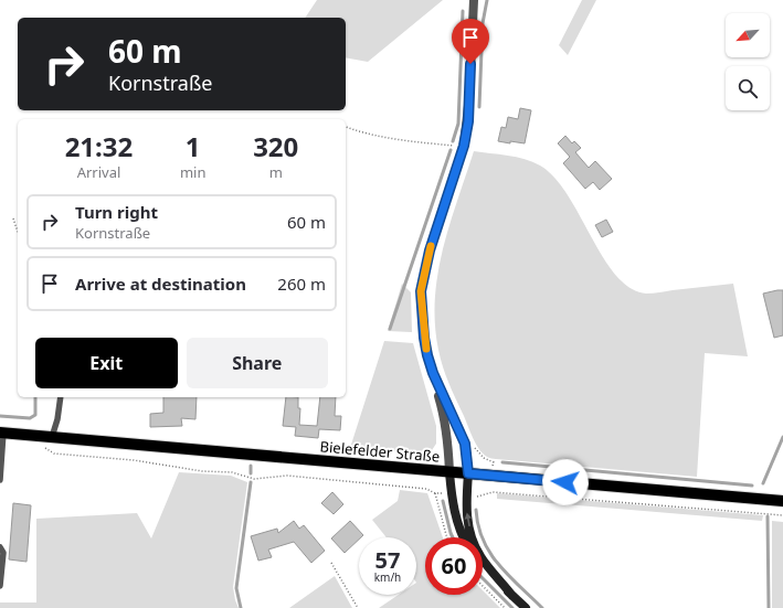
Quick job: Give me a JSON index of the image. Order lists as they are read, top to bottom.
{
  "streets": {
    "main road": ["Bielefelder Straße"]
  },
  "north": "bottom left",
  "page": {
    "turn": ["60 m", "Kornstraße"],
    "eta": [
      "21:32",
      "Arrival",
      "1",
      "min",
      "320",
      "m"
    ],
    "list": [
      {
        "name": "Turn right",
        "note": "Kornstraße",
        "value": "60 m"
      },
      {
        "name": "Arrive at destination",
        "value": "260 m"
      }
    ],
    "buttons": ["Exit", "Share"],
    "speed": "57 km/h",
    "limit": "60"
  }
}
